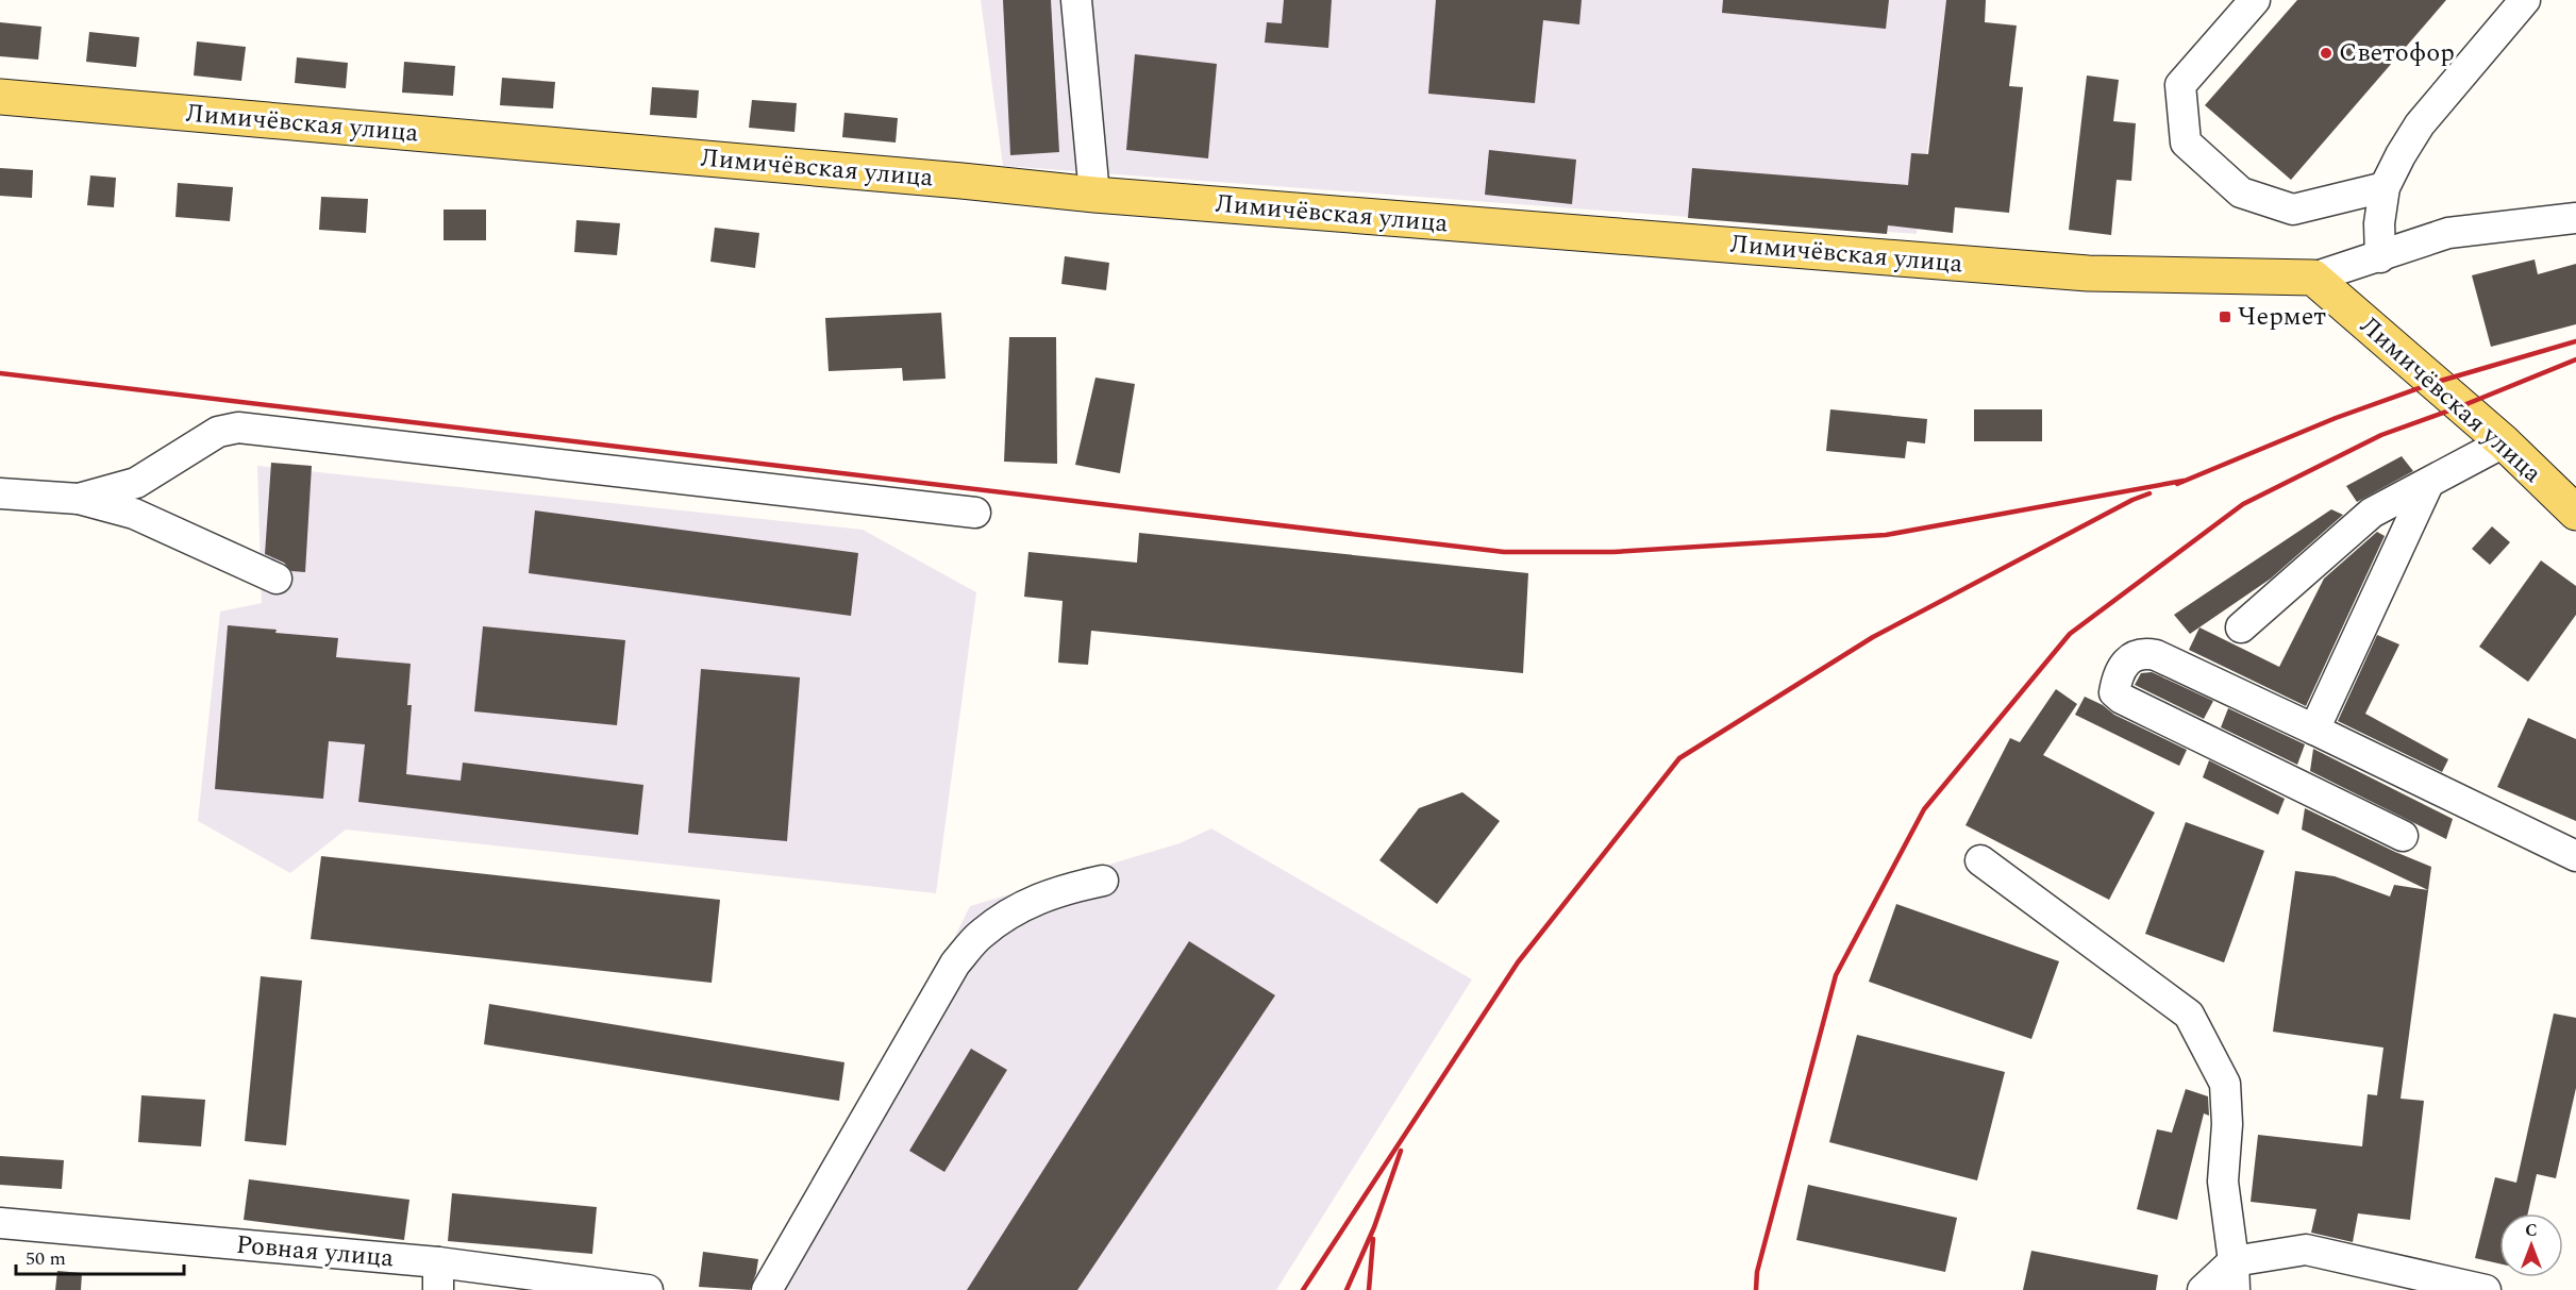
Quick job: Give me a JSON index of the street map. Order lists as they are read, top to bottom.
{
  "streets": {
    "main road": ["Лимичёвская улица"],
    "street": ["Ровная улица"]
  },
  "places": {
    "other": ["Светофор"],
    "transit": ["Чермет"]
  },
  "scale_bar": "50 m",
  "north": "top"
}
